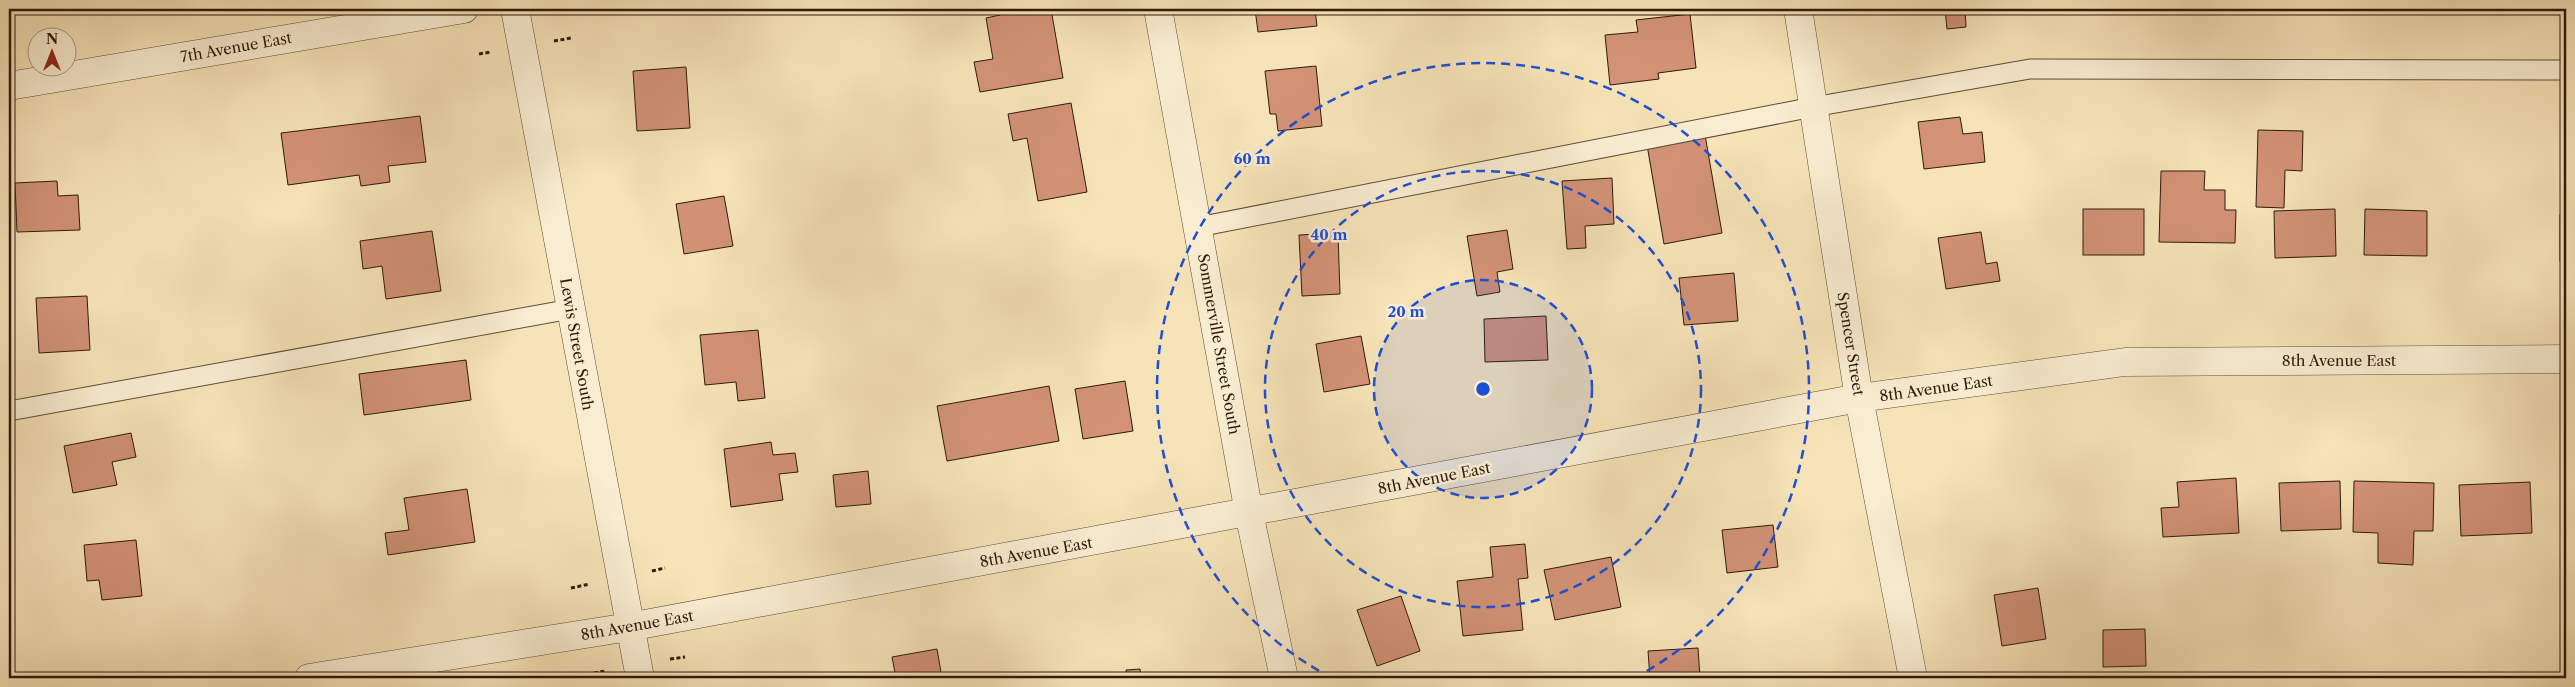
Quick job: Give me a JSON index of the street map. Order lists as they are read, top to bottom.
{
  "streets": {
    "street": [
      "7th Avenue East",
      "Lewis Street South",
      "Sommerville Street South",
      "Spencer Street",
      "8th Avenue East"
    ]
  },
  "crossings": [
    ["Lewis Street South", "8th Avenue East"],
    ["Sommerville Street South", "8th Avenue East"],
    ["Spencer Street", "8th Avenue East"]
  ],
  "north": "top",
  "rings": ["60 m", "40 m", "20 m"]
}
